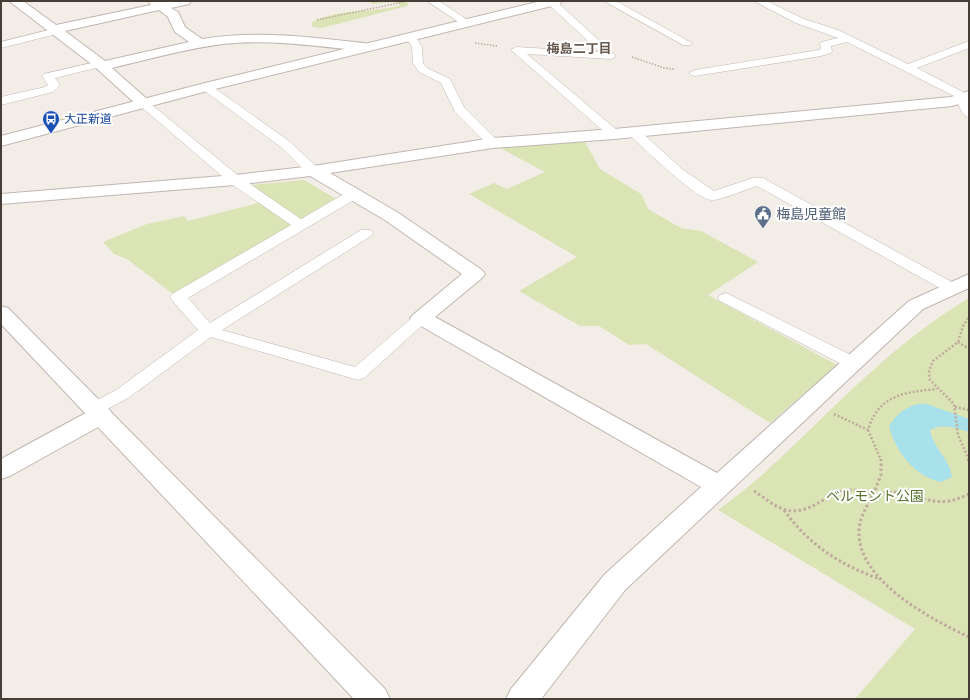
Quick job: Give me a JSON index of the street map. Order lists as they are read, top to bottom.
{
  "districts": ["梅島二丁目"],
  "parks": ["ベルモント公園"],
  "places": {
    "bus stop": ["大正新道"],
    "public building": ["梅島児童館"]
  }
}
